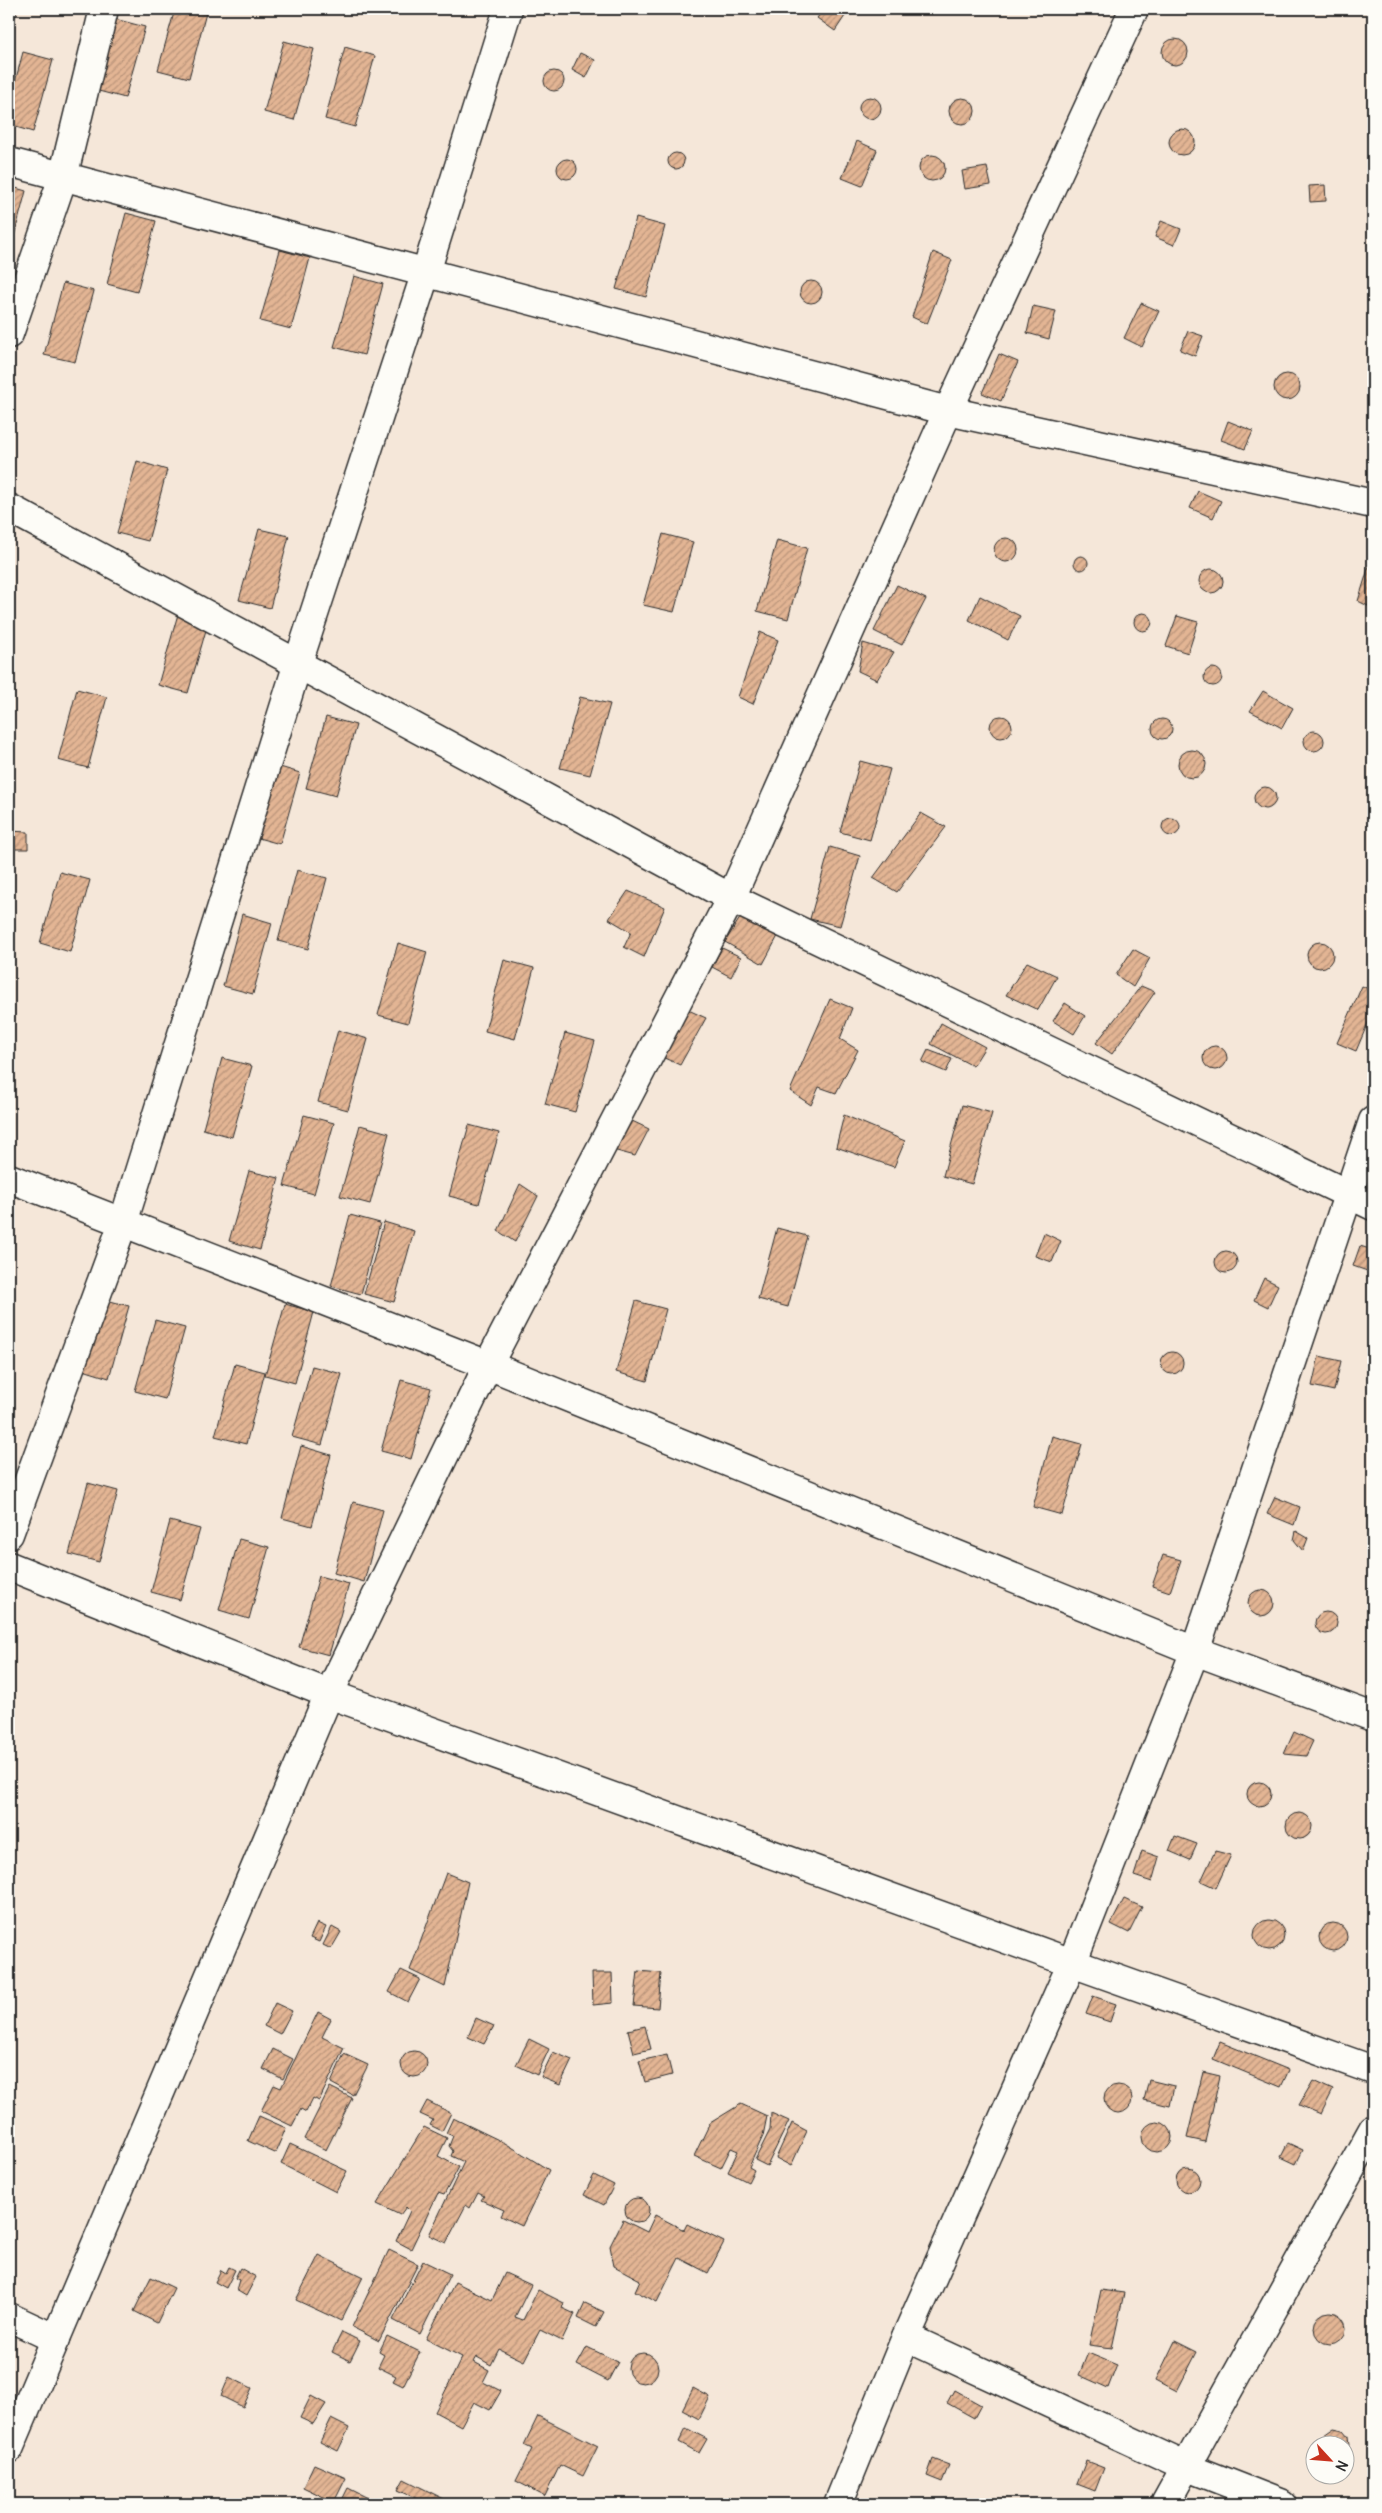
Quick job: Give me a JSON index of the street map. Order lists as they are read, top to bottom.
{
  "north": "bottom right"
}
